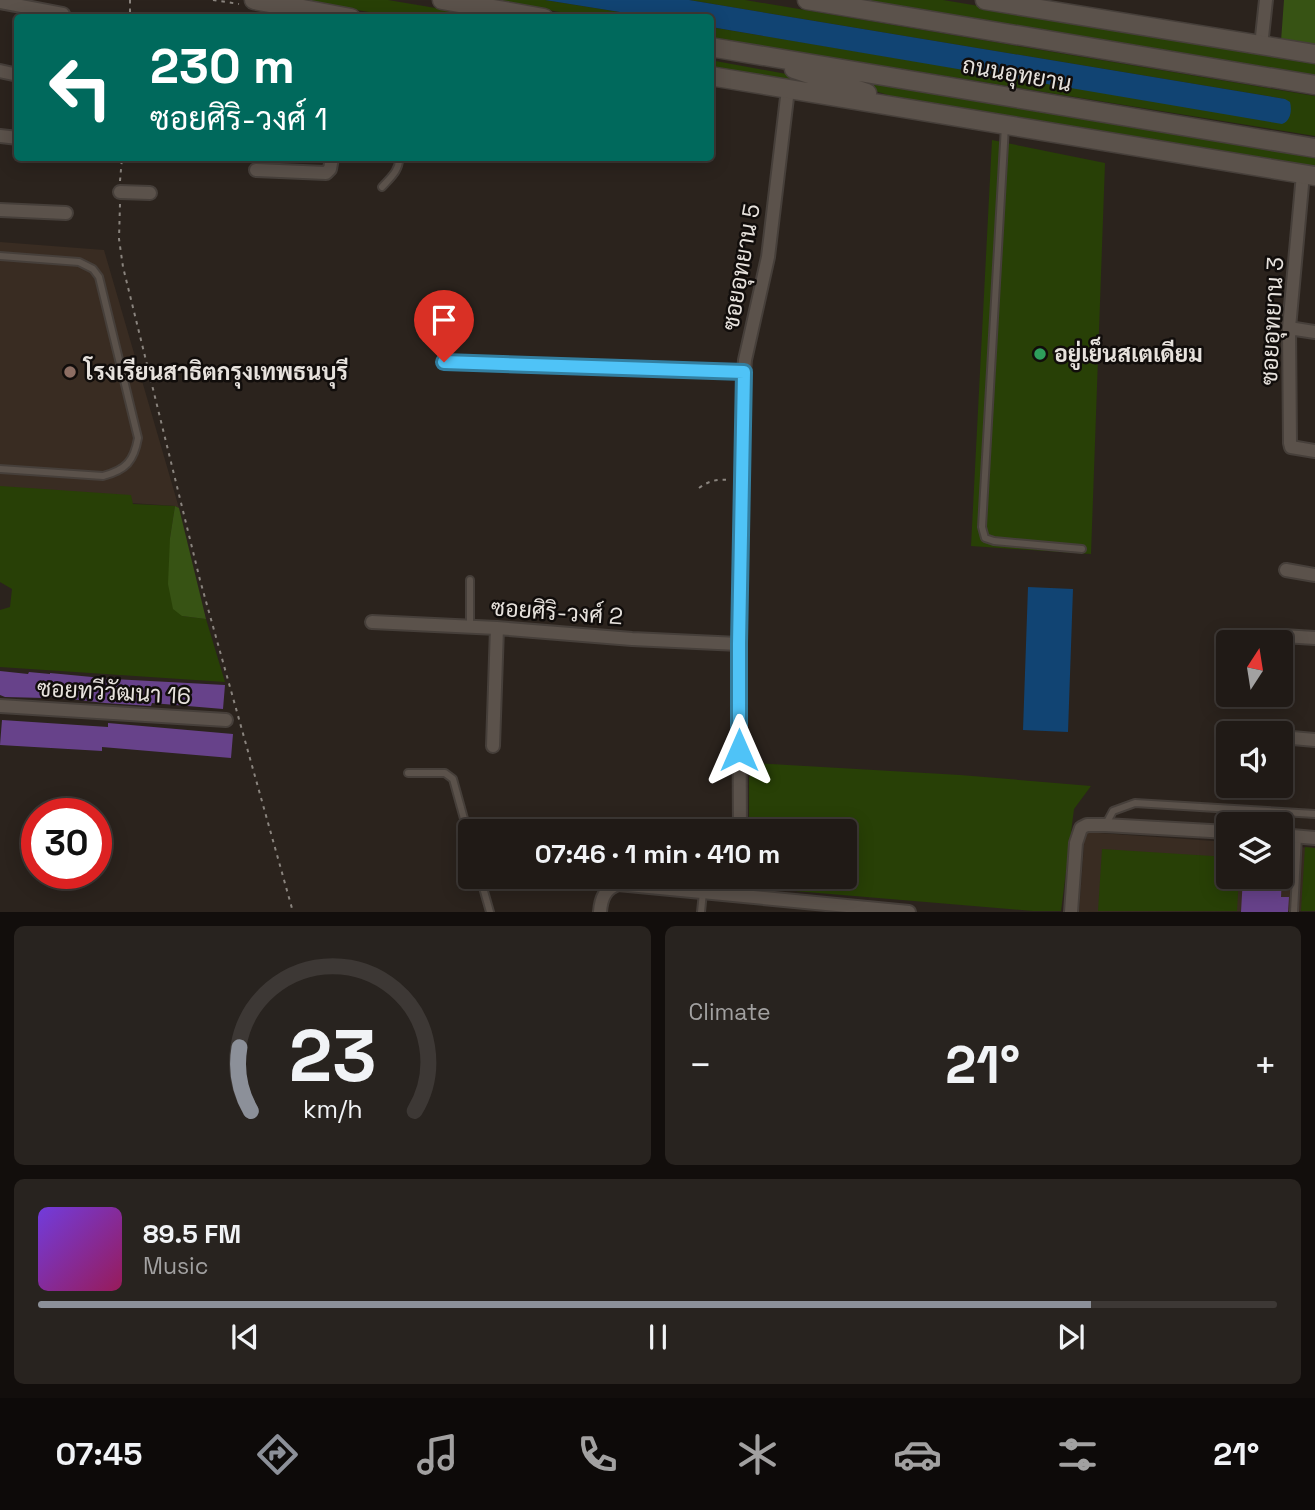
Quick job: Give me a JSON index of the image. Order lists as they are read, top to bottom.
{
  "streets": {
    "main road": ["ถนนอุทยาน"],
    "street": [
      "ซอยอุทยาน 5",
      "ซอยอุทยาน 3",
      "ซอยศิริ-วงศ์ 2",
      "ซอยทวีวัฒนา 16"
    ]
  },
  "crossings": [
    ["ซอยอุทยาน 5", "ซอยศิริ-วงศ์ 2"]
  ],
  "places": ["อยู่เย็นสเตเดียม", "โรงเรียนสาธิตกรุงเทพธนบุรี"],
  "north": "top",
  "page": {
    "turn": ["230 m", "ซอยศิริ-วงศ์ 1"],
    "limit": "30",
    "trip": "07:46 · 1 min · 410 m",
    "tile": "Climate",
    "heat": ["−", "21°", "+"],
    "song": ["89.5 FM", "Music"],
    "tabs": ["07:45", "21°"],
    "gauge": ["23", "km/h"]
  }
}
